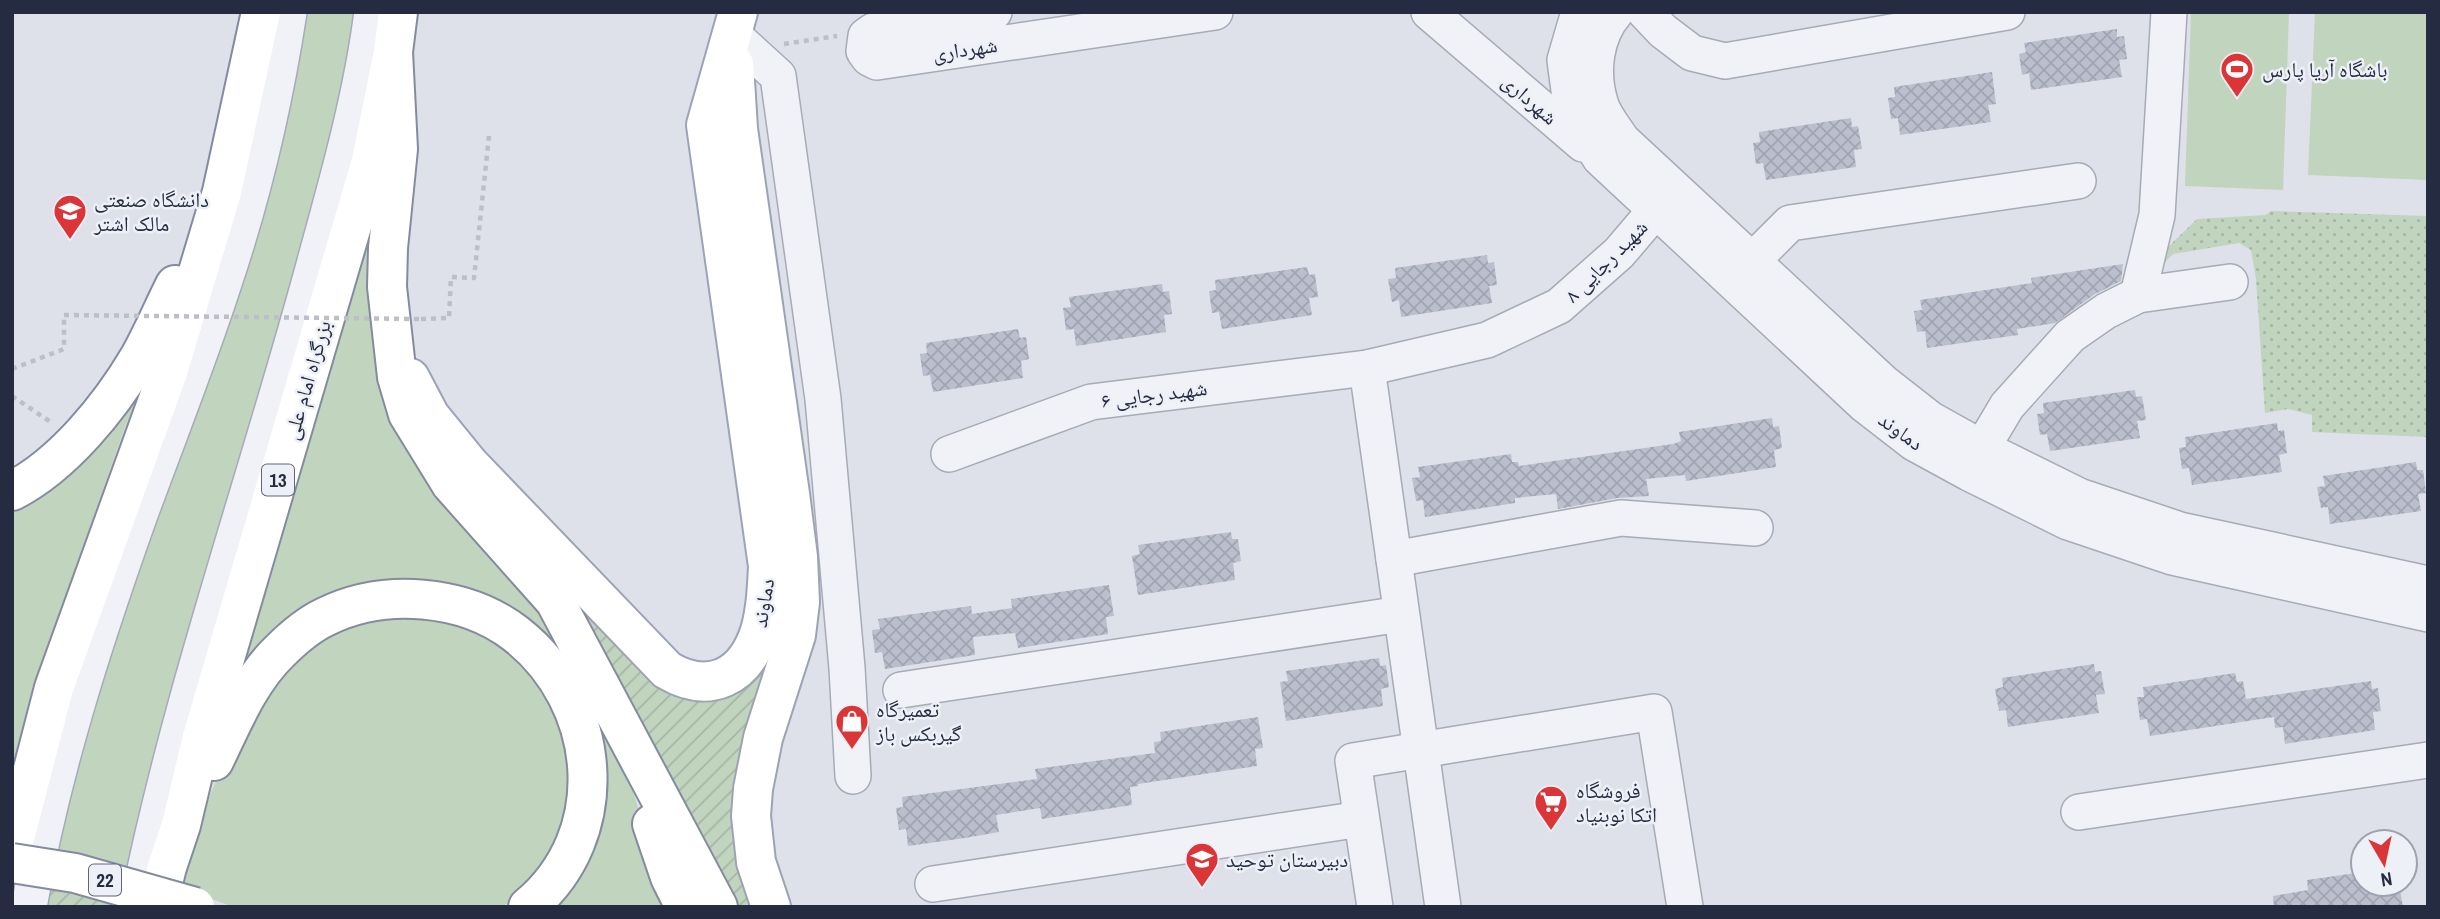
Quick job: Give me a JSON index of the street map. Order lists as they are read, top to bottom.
{
  "streets": {
    "main road": [
      "بزرگراه امام علی",
      "دماوند",
      "13",
      "22"
    ],
    "street": ["شهرداری", "شهید رجایی ۸", "شهید رجایی ۶"]
  },
  "crossings": [
    ["شهرداری", "دماوند"],
    ["شهید رجایی ۸", "شهید رجایی ۶"],
    ["شهید رجایی ۸", "دماوند"]
  ],
  "places": {
    "sports": ["باشگاه آریا پارس"],
    "school or university": ["دانشگاه صنعتی مالک اشتر", "دبیرستان توحید"],
    "shop": ["تعمیرگاه گیربکس باز"],
    "supermarket": ["فروشگاه اتکا نوبنیاد"]
  },
  "north": "bottom"
}
